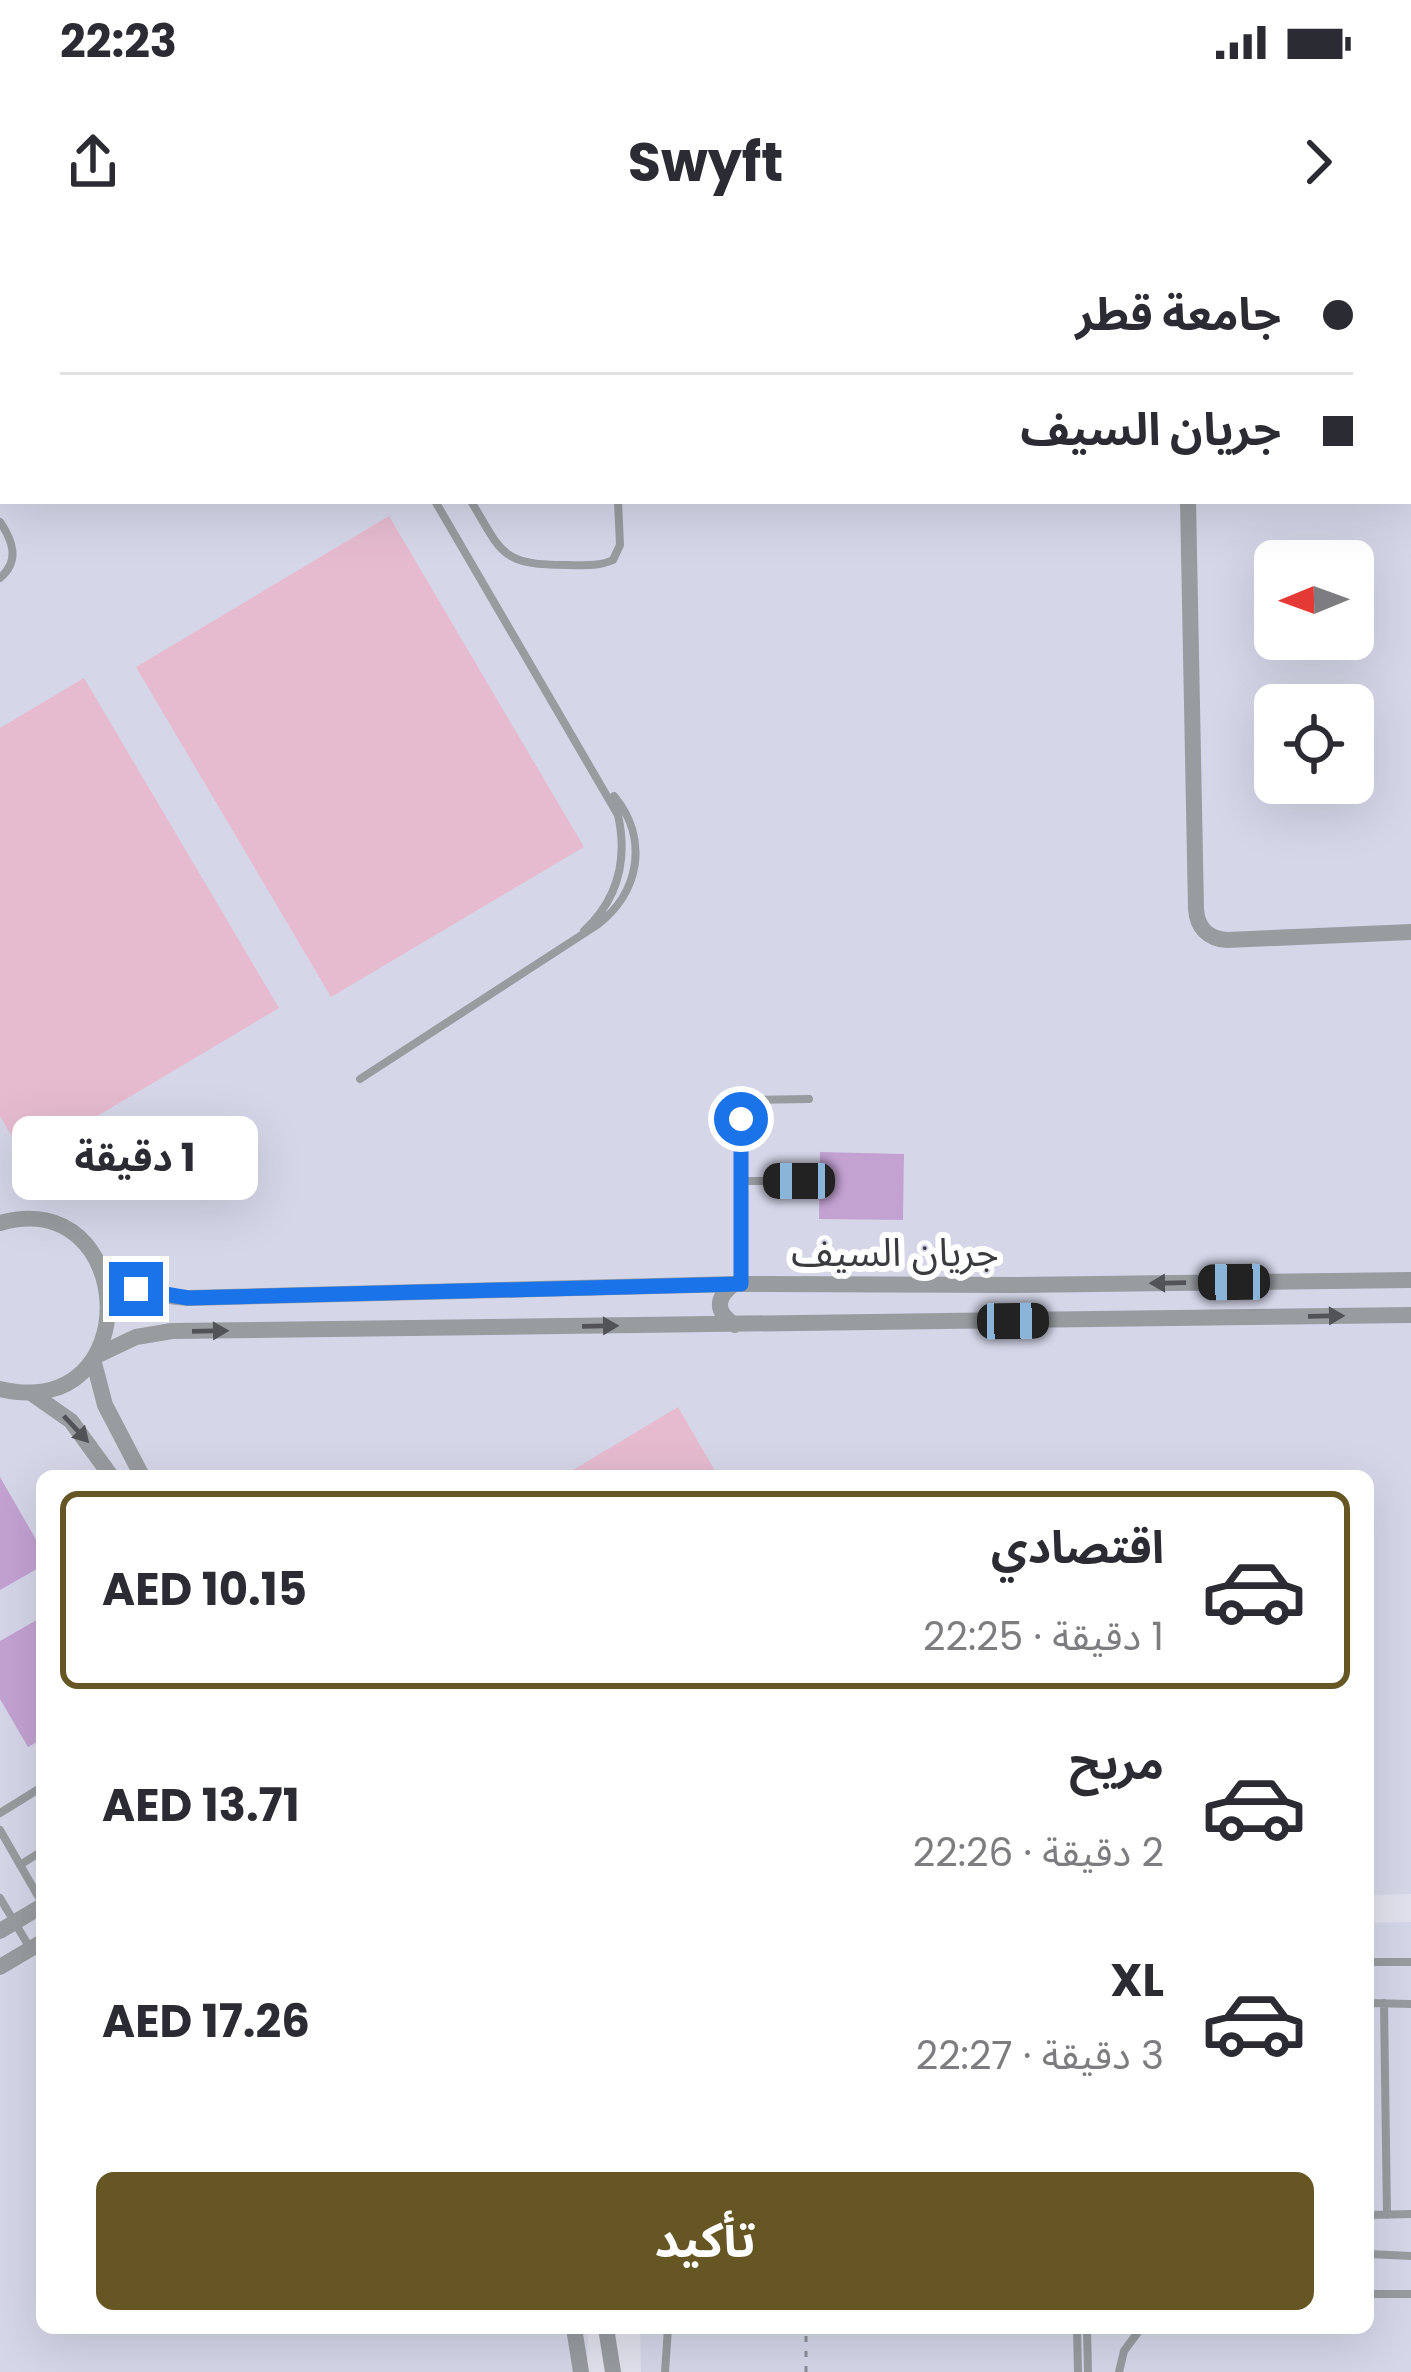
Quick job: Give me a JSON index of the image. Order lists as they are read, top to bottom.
{
  "streets": {
    "street": ["جريان السيف"]
  },
  "north": "left",
  "page": {
    "status": "22:23",
    "header": "Swyft",
    "banner": ["جامعة قطر", "جريان السيف"],
    "bubble": "1 دقيقة",
    "list": [
      {
        "name": "اقتصادي",
        "note": "1 دقيقة · 22:25",
        "value": "AED 10.15"
      },
      {
        "name": "مريح",
        "note": "2 دقيقة · 22:26",
        "value": "AED 13.71"
      },
      {
        "name": "XL",
        "note": "3 دقيقة · 22:27",
        "value": "AED 17.26"
      }
    ],
    "buttons": "تأكيد"
  }
}
